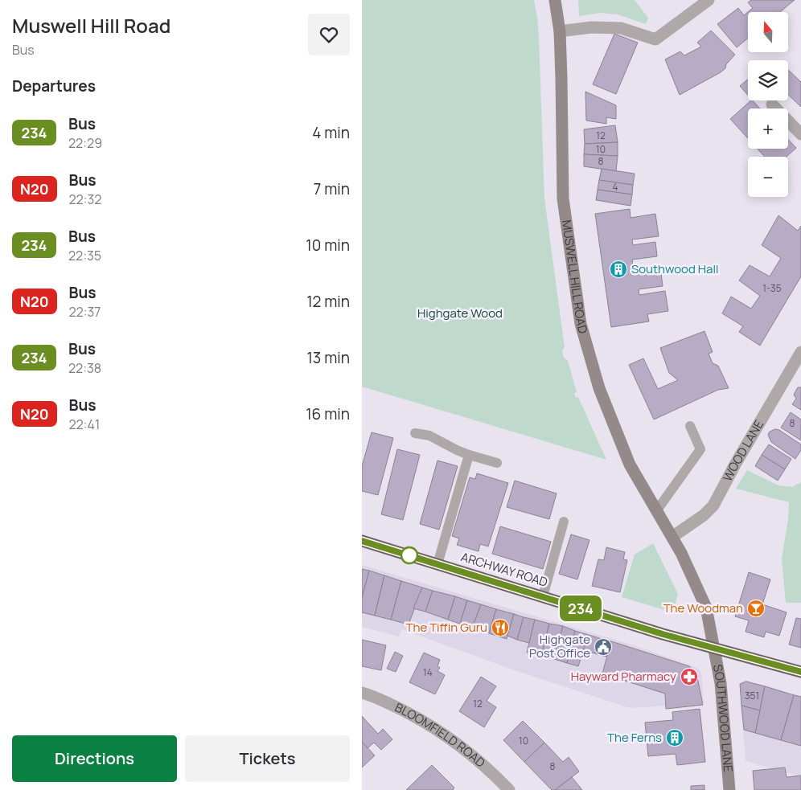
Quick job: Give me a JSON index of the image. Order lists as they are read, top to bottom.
{
  "streets": {
    "highway": ["ARCHWAY ROAD"],
    "main road": ["MUSWELL HILL ROAD", "SOUTHWOOD LANE"],
    "street": ["WOOD LANE", "BLOOMFIELD ROAD"]
  },
  "crossings": [
    ["MUSWELL HILL ROAD", "WOOD LANE"],
    ["MUSWELL HILL ROAD", "ARCHWAY ROAD"],
    ["MUSWELL HILL ROAD", "SOUTHWOOD LANE"],
    ["ARCHWAY ROAD", "SOUTHWOOD LANE"]
  ],
  "parks": ["Highgate Wood"],
  "places": {
    "building": ["Southwood Hall", "The Ferns"],
    "bar": ["The Woodman"],
    "restaurant": ["The Tiffin Guru"],
    "public building": ["Highgate Post Office"],
    "pharmacy": ["Hayward Pharmacy"]
  },
  "lines": ["bus line 234"],
  "house_numbers": [
    "12",
    "10",
    "8",
    "4",
    "1-35",
    "8",
    "14",
    "351",
    "12",
    "10",
    "8"
  ],
  "north": "top",
  "page": {
    "heading": [
      ["Muswell Hill Road", "Bus"],
      "Departures"
    ],
    "on_map": "234",
    "map_buttons": ["+", "−"],
    "list": [
      {
        "mark": "234",
        "name": "Bus",
        "note": "22:29",
        "value": "4 min"
      },
      {
        "mark": "N20",
        "name": "Bus",
        "note": "22:32",
        "value": "7 min"
      },
      {
        "mark": "234",
        "name": "Bus",
        "note": "22:35",
        "value": "10 min"
      },
      {
        "mark": "N20",
        "name": "Bus",
        "note": "22:37",
        "value": "12 min"
      },
      {
        "mark": "234",
        "name": "Bus",
        "note": "22:38",
        "value": "13 min"
      },
      {
        "mark": "N20",
        "name": "Bus",
        "note": "22:41",
        "value": "16 min"
      }
    ],
    "buttons": ["Directions", "Tickets"]
  }
}
